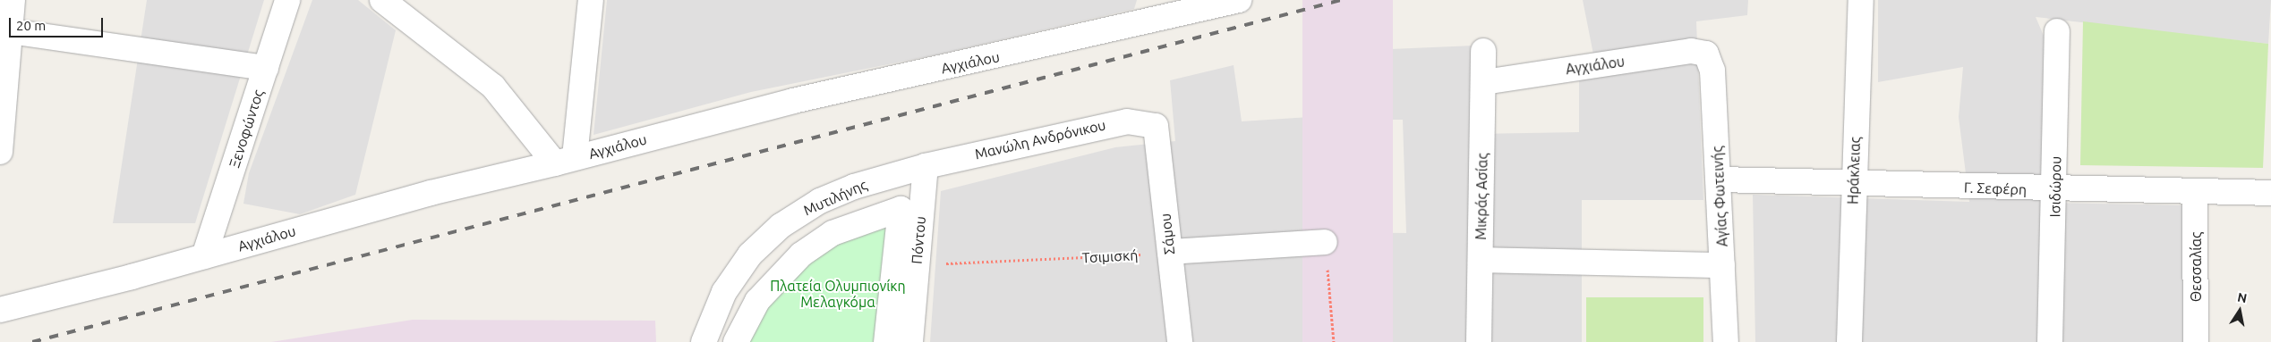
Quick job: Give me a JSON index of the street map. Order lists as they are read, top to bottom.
{
  "streets": {
    "street": [
      "Αγχιάλου",
      "Ξενοφώντος",
      "Μανώλη Ανδρόνικου",
      "Ηράκλειας",
      "Ισιδώρου",
      "Γ. Σεφέρη",
      "Μικράς Ασίας",
      "Αγίας Φωτεινής",
      "Μυτιλήνης",
      "Σάμου",
      "Πόντου",
      "Θεσσαλίας"
    ],
    "path": ["Τσιμισκή"]
  },
  "crossings": [
    ["Αγχιάλου", "Ξενοφώντος"],
    ["Αγχιάλου", "Μικράς Ασίας"],
    ["Αγχιάλου", "Αγίας Φωτεινής"],
    ["Μανώλη Ανδρόνικου", "Μυτιλήνης"],
    ["Μανώλη Ανδρόνικου", "Σάμου"],
    ["Μανώλη Ανδρόνικου", "Πόντου"],
    ["Ηράκλειας", "Γ. Σεφέρη"],
    ["Ισιδώρου", "Γ. Σεφέρη"],
    ["Γ. Σεφέρη", "Αγίας Φωτεινής"],
    ["Γ. Σεφέρη", "Θεσσαλίας"],
    ["Μυτιλήνης", "Πόντου"],
    ["Σάμου", "Τσιμισκή"],
    ["Πόντου", "Τσιμισκή"]
  ],
  "parks": ["Πλατεία Ολυμπιονίκη Μελαγκόμα"],
  "scale_bar": "20 m",
  "north": "top"
}
